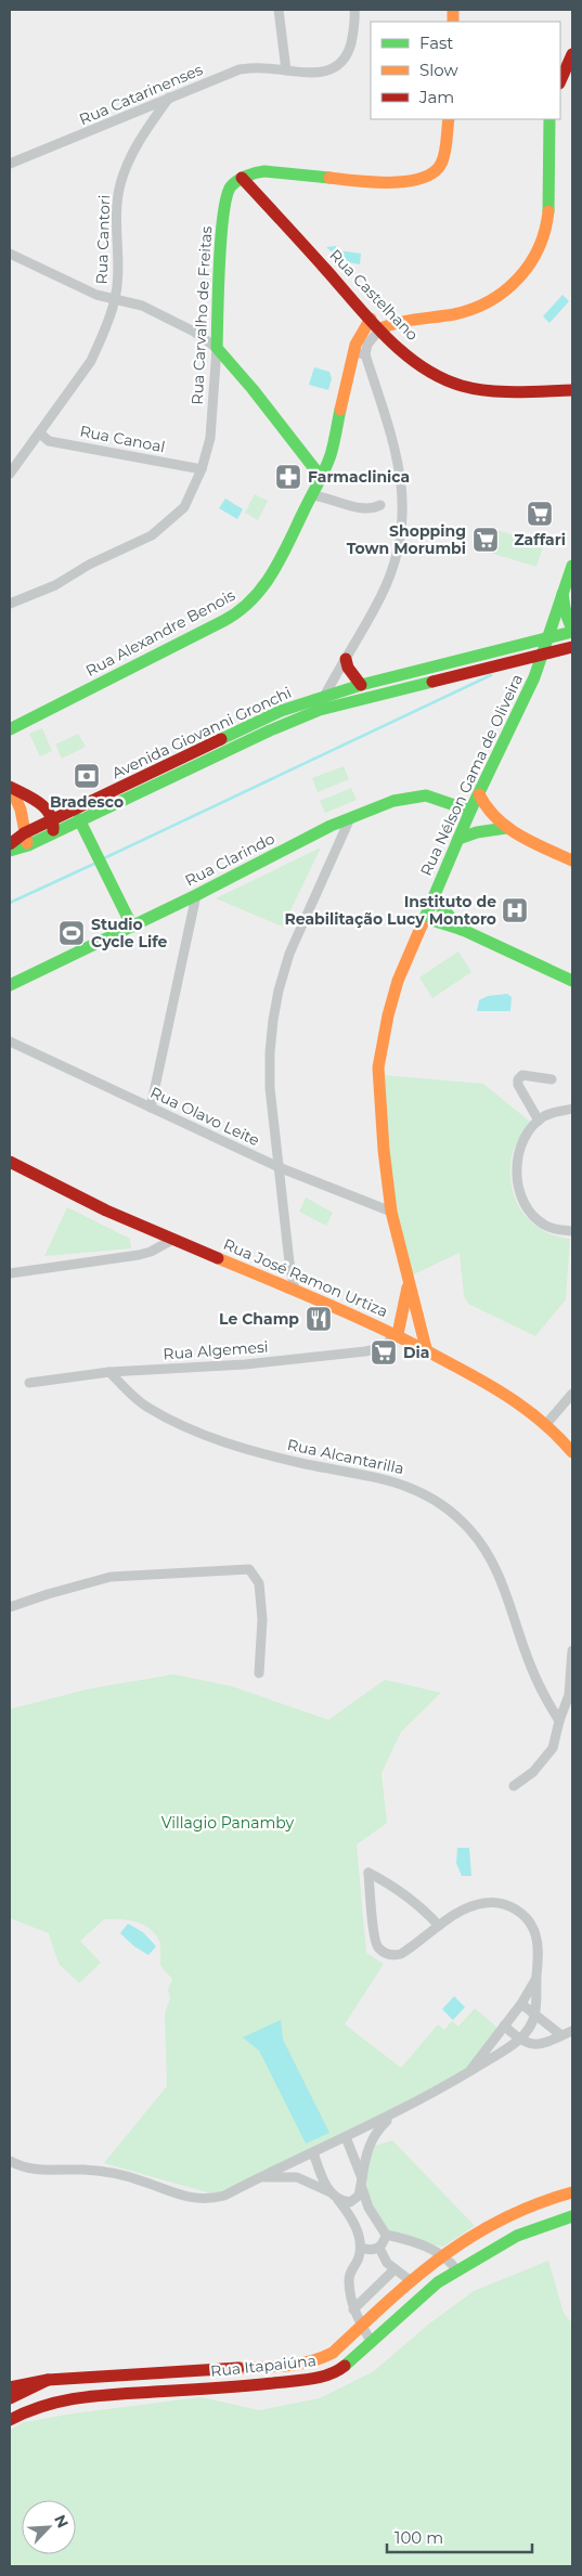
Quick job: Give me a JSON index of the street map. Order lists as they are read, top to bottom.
{
  "streets": {
    "main road": [
      "Rua Castelhano",
      "Rua Carvalho de Freitas",
      "Rua Alexandre Benois",
      "Avenida Giovanni Gronchi",
      "Rua Nélson Gama de Oliveira",
      "Rua Clarindo",
      "Rua José Ramon Urtiza",
      "Rua Itapaiúna"
    ],
    "street": [
      "Rua Catarinenses",
      "Rua Cantori",
      "Rua Canoal",
      "Rua Olavo Leite",
      "Rua Algemesi",
      "Rua Alcantarilla"
    ]
  },
  "crossings": [
    ["Rua Catarinenses", "Rua Cantori"],
    ["Rua Castelhano", "Rua Carvalho de Freitas"],
    ["Rua Castelhano", "Rua Alexandre Benois"],
    ["Rua Carvalho de Freitas", "Rua Canoal"],
    ["Avenida Giovanni Gronchi", "Rua Nélson Gama de Oliveira"],
    ["Rua Nélson Gama de Oliveira", "Rua Clarindo"],
    ["Rua Nélson Gama de Oliveira", "Rua Olavo Leite"],
    ["Rua Nélson Gama de Oliveira", "Rua José Ramon Urtiza"],
    ["Rua Nélson Gama de Oliveira", "Rua Algemesi"],
    ["Rua José Ramon Urtiza", "Rua Algemesi"],
    ["Rua Algemesi", "Rua Alcantarilla"]
  ],
  "parks": ["Villagio Panamby"],
  "places": {
    "pharmacy": ["Farmaclinica"],
    "supermarket": ["Zaffari", "Shopping Town Morumbi", "Dia"],
    "bank": ["Bradesco"],
    "hospital": ["Instituto de Reabilitação Lucy Montoro"],
    "sports": ["Studio Cycle Life"],
    "restaurant": ["Le Champ"]
  },
  "legend": ["Fast", "Slow", "Jam"],
  "scale_bar": "100 m",
  "north": "top right"
}
